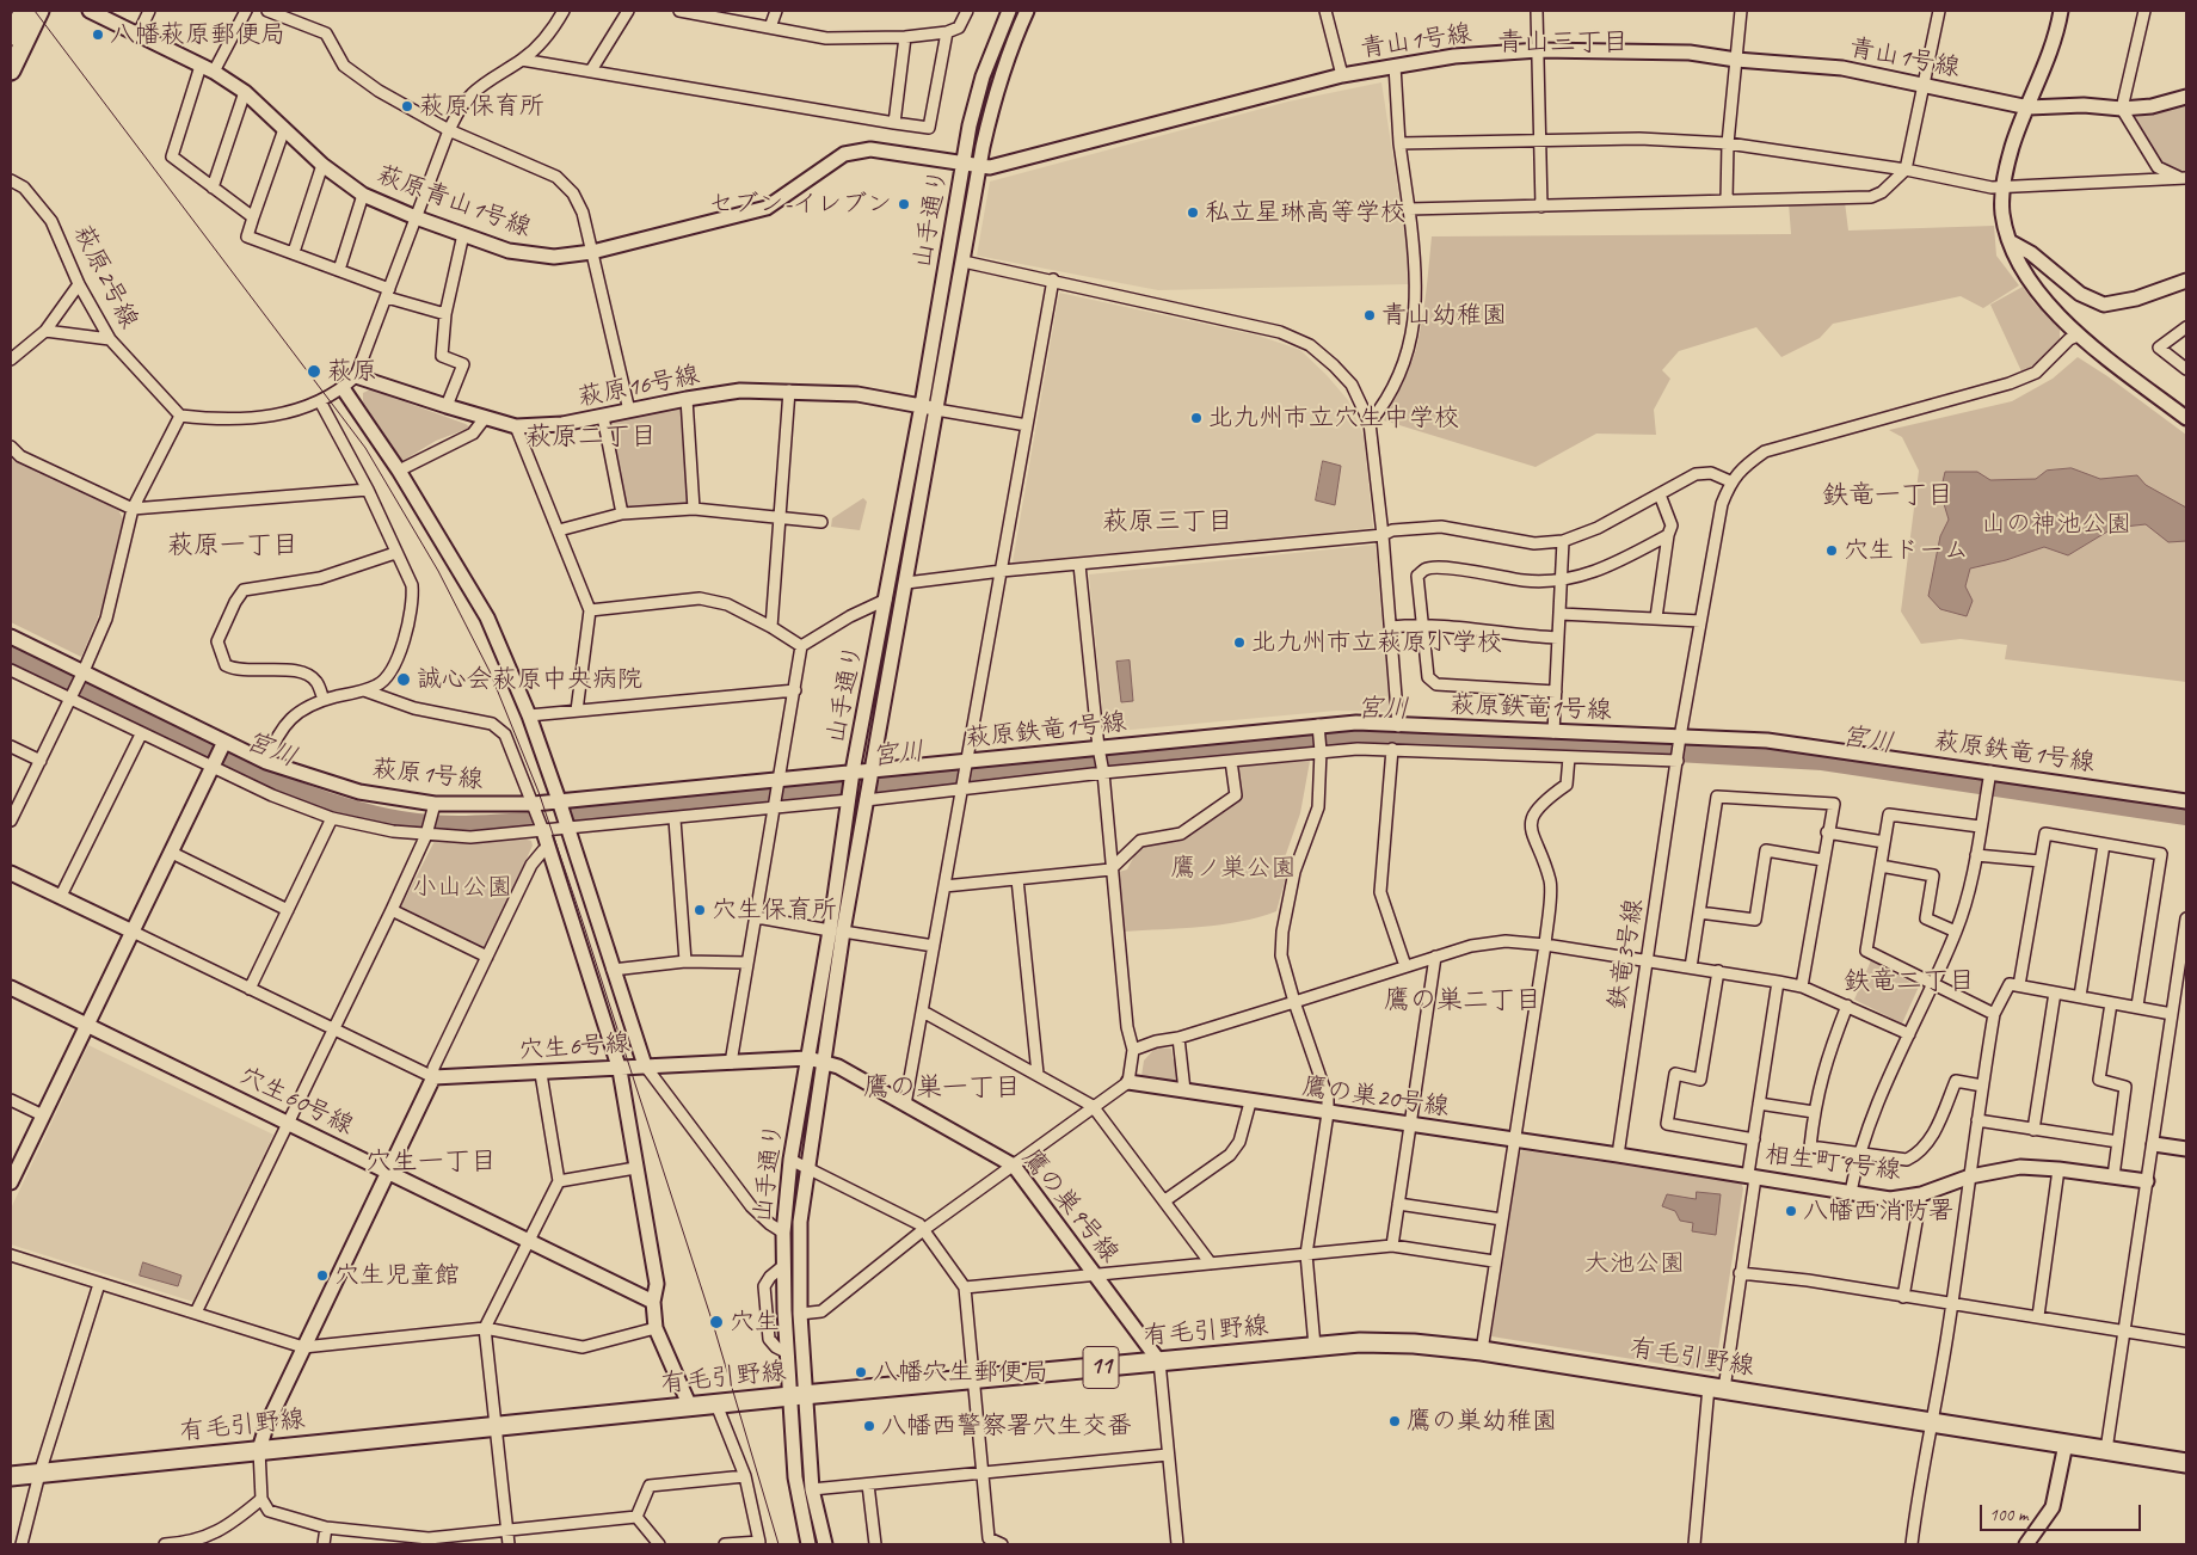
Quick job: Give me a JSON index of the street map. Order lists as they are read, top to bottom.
{
  "streets": {
    "main road": ["有毛引野線", "11"],
    "street": [
      "青山1号線",
      "萩原青山1号線",
      "山手通り",
      "萩原2号線",
      "萩原16号線",
      "萩原鉄竜1号線",
      "萩原1号線",
      "鉄竜3号線",
      "穴生6号線",
      "鷹の巣20号線",
      "穴生60号線",
      "相生町9号線",
      "鷹の巣9号線"
    ]
  },
  "crossings": [
    ["青山1号線", "萩原青山1号線"],
    ["青山1号線", "山手通り"],
    ["萩原青山1号線", "山手通り"],
    ["山手通り", "萩原16号線"],
    ["山手通り", "萩原鉄竜1号線"],
    ["山手通り", "萩原1号線"],
    ["山手通り", "穴生6号線"],
    ["山手通り", "鷹の巣9号線"],
    ["山手通り", "有毛引野線"],
    ["萩原鉄竜1号線", "萩原1号線"],
    ["萩原鉄竜1号線", "鉄竜3号線"],
    ["鉄竜3号線", "鷹の巣20号線"],
    ["鉄竜3号線", "相生町9号線"],
    ["穴生6号線", "鷹の巣9号線"],
    ["鷹の巣20号線", "相生町9号線"],
    ["鷹の巣9号線", "有毛引野線"]
  ],
  "districts": [
    "青山三丁目",
    "萩原二丁目",
    "鉄竜一丁目",
    "萩原三丁目",
    "萩原一丁目",
    "鉄竜二丁目",
    "鷹の巣二丁目",
    "鷹の巣一丁目",
    "穴生一丁目"
  ],
  "water": ["宮川"],
  "parks": [
    "山の神池公園",
    "鷹ノ巣公園",
    "小山公園",
    "大池公園"
  ],
  "places": [
    "八幡萩原郵便局",
    "萩原保育所",
    "セブン-イレブン",
    "私立星琳高等学校",
    "青山幼稚園",
    "萩原",
    "北九州市立穴生中学校",
    "穴生ドーム",
    "北九州市立萩原小学校",
    "誠心会萩原中央病院",
    "穴生保育所",
    "八幡西消防署",
    "穴生児童館",
    "穴生",
    "八幡穴生郵便局",
    "鷹の巣幼稚園",
    "八幡西警察署穴生交番"
  ],
  "scale_bar": "100 m"
}
